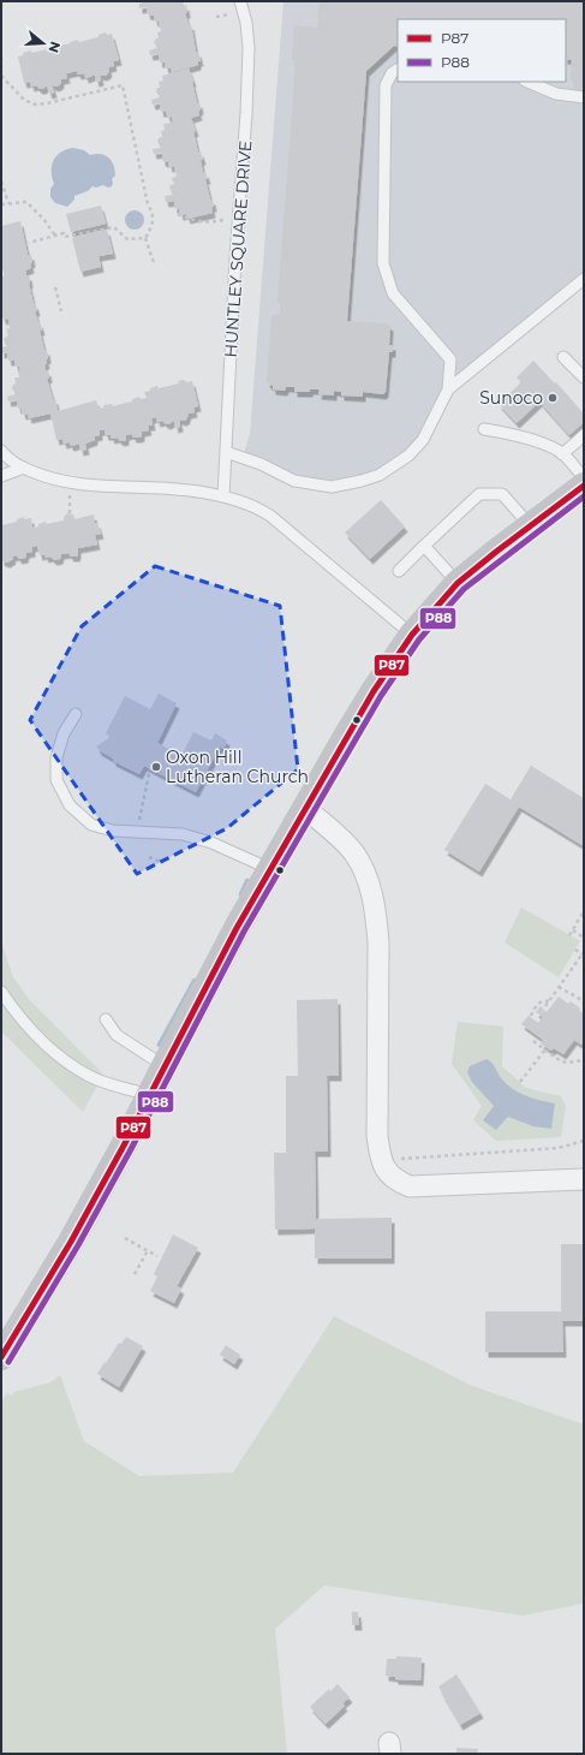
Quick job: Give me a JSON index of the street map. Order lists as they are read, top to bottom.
{
  "streets": {
    "lane": ["HUNTLEY SQUARE DRIVE"]
  },
  "places": ["Sunoco", "Oxon Hill Lutheran Church"],
  "lines": ["transit line P87", "transit line P88"],
  "legend": ["P87", "P88"],
  "north": "right"
}
